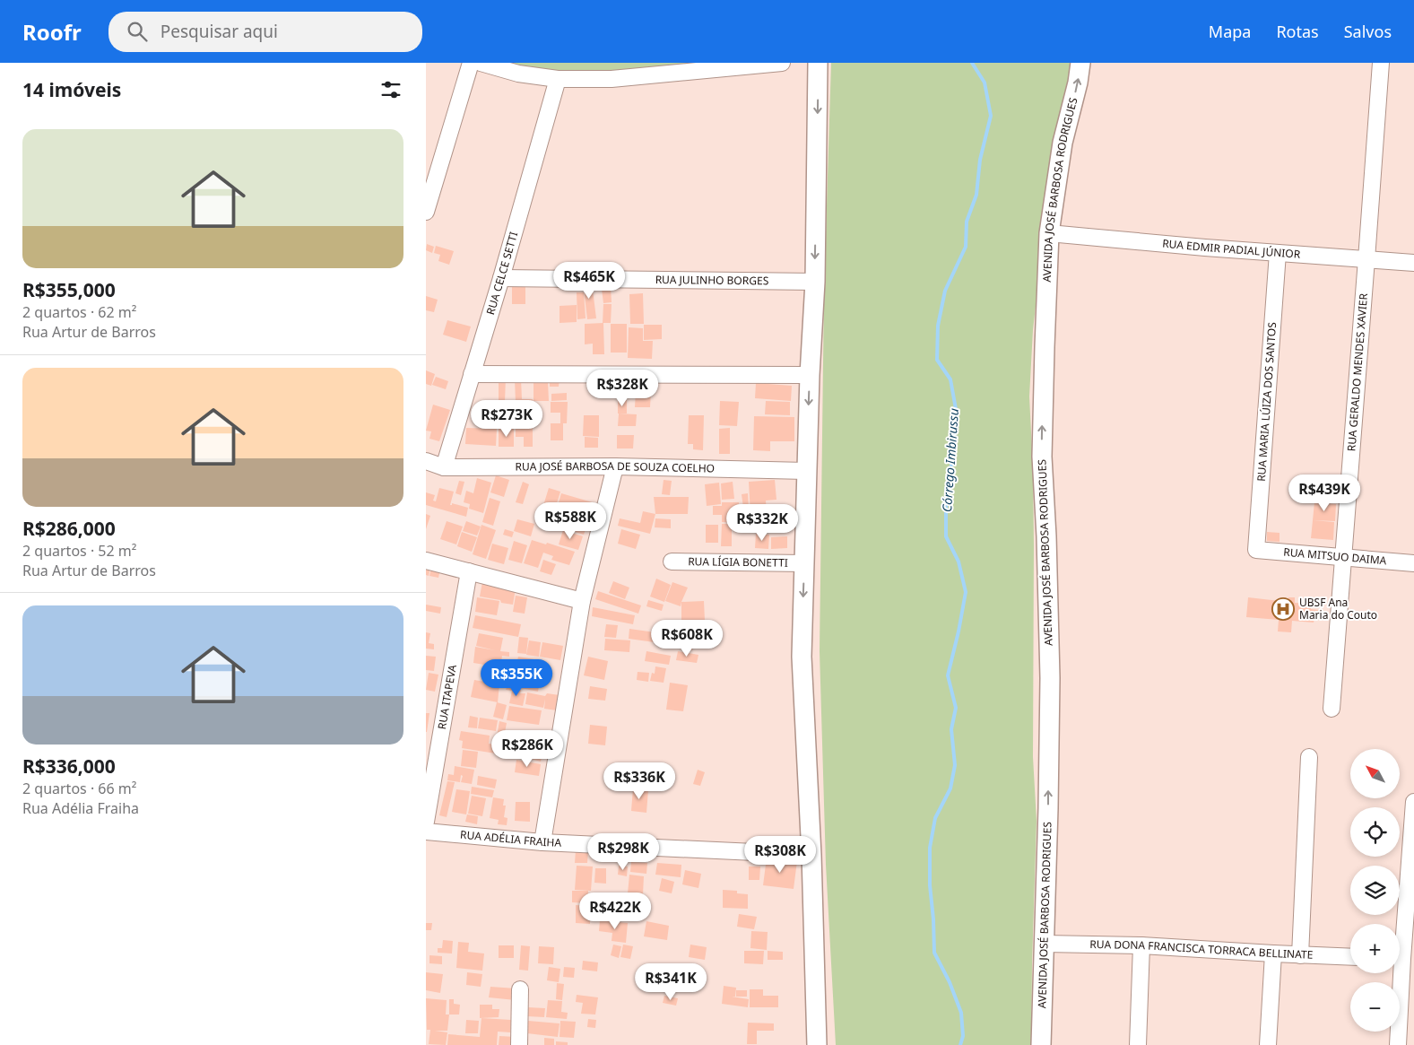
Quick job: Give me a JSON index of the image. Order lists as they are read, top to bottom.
{
  "streets": {
    "main road": ["AVENIDA JOSÉ BARBOSA RODRIGUES"],
    "street": [
      "RUA EDMIR PADIAL JÚNIOR",
      "RUA CELCE SETTI",
      "RUA JULINHO BORGES",
      "RUA GERALDO MENDES XAVIER",
      "RUA MARIA LÚIZA DOS SANTOS",
      "RUA JOSÉ BARBOSA DE SOUZA COELHO",
      "RUA MITSUO DAIMA",
      "RUA LÍGIA BONETTI",
      "RUA ITAPEVA",
      "RUA ADÉLIA FRAIHA",
      "RUA DONA FRANCISCA TORRACA BELLINATE"
    ]
  },
  "crossings": [
    ["AVENIDA JOSÉ BARBOSA RODRIGUES", "RUA EDMIR PADIAL JÚNIOR"],
    ["AVENIDA JOSÉ BARBOSA RODRIGUES", "RUA DONA FRANCISCA TORRACA BELLINATE"],
    ["RUA EDMIR PADIAL JÚNIOR", "RUA GERALDO MENDES XAVIER"],
    ["RUA EDMIR PADIAL JÚNIOR", "RUA MARIA LÚIZA DOS SANTOS"],
    ["RUA CELCE SETTI", "RUA JULINHO BORGES"],
    ["RUA CELCE SETTI", "RUA JOSÉ BARBOSA DE SOUZA COELHO"],
    ["RUA GERALDO MENDES XAVIER", "RUA MITSUO DAIMA"],
    ["RUA MARIA LÚIZA DOS SANTOS", "RUA MITSUO DAIMA"]
  ],
  "one_way": ["AVENIDA JOSÉ BARBOSA RODRIGUES"],
  "water": ["Córrego Imbirussu"],
  "places": {
    "hospital": ["UBSF Ana Maria do Couto"]
  },
  "north": "top left",
  "page": {
    "header": "Roofr",
    "search": "Pesquisar aqui",
    "nav": ["Mapa", "Rotas", "Salvos"],
    "heading": "14 imóveis",
    "list": [
      {
        "name": "R$355,000",
        "note": "2 quartos · 62 m² · Rua Artur de Barros"
      },
      {
        "name": "R$286,000",
        "note": "2 quartos · 52 m² · Rua Artur de Barros"
      },
      {
        "name": "R$336,000",
        "note": "2 quartos · 66 m² · Rua Adélia Fraiha"
      }
    ],
    "price": [
      "R$465K",
      "R$328K",
      "R$273K",
      "R$439K",
      "R$588K",
      "R$332K",
      "R$608K",
      "R$355K",
      "R$286K",
      "R$336K",
      "R$298K",
      "R$308K",
      "R$422K",
      "R$341K"
    ],
    "map_buttons": ["+", "−"]
  }
}
